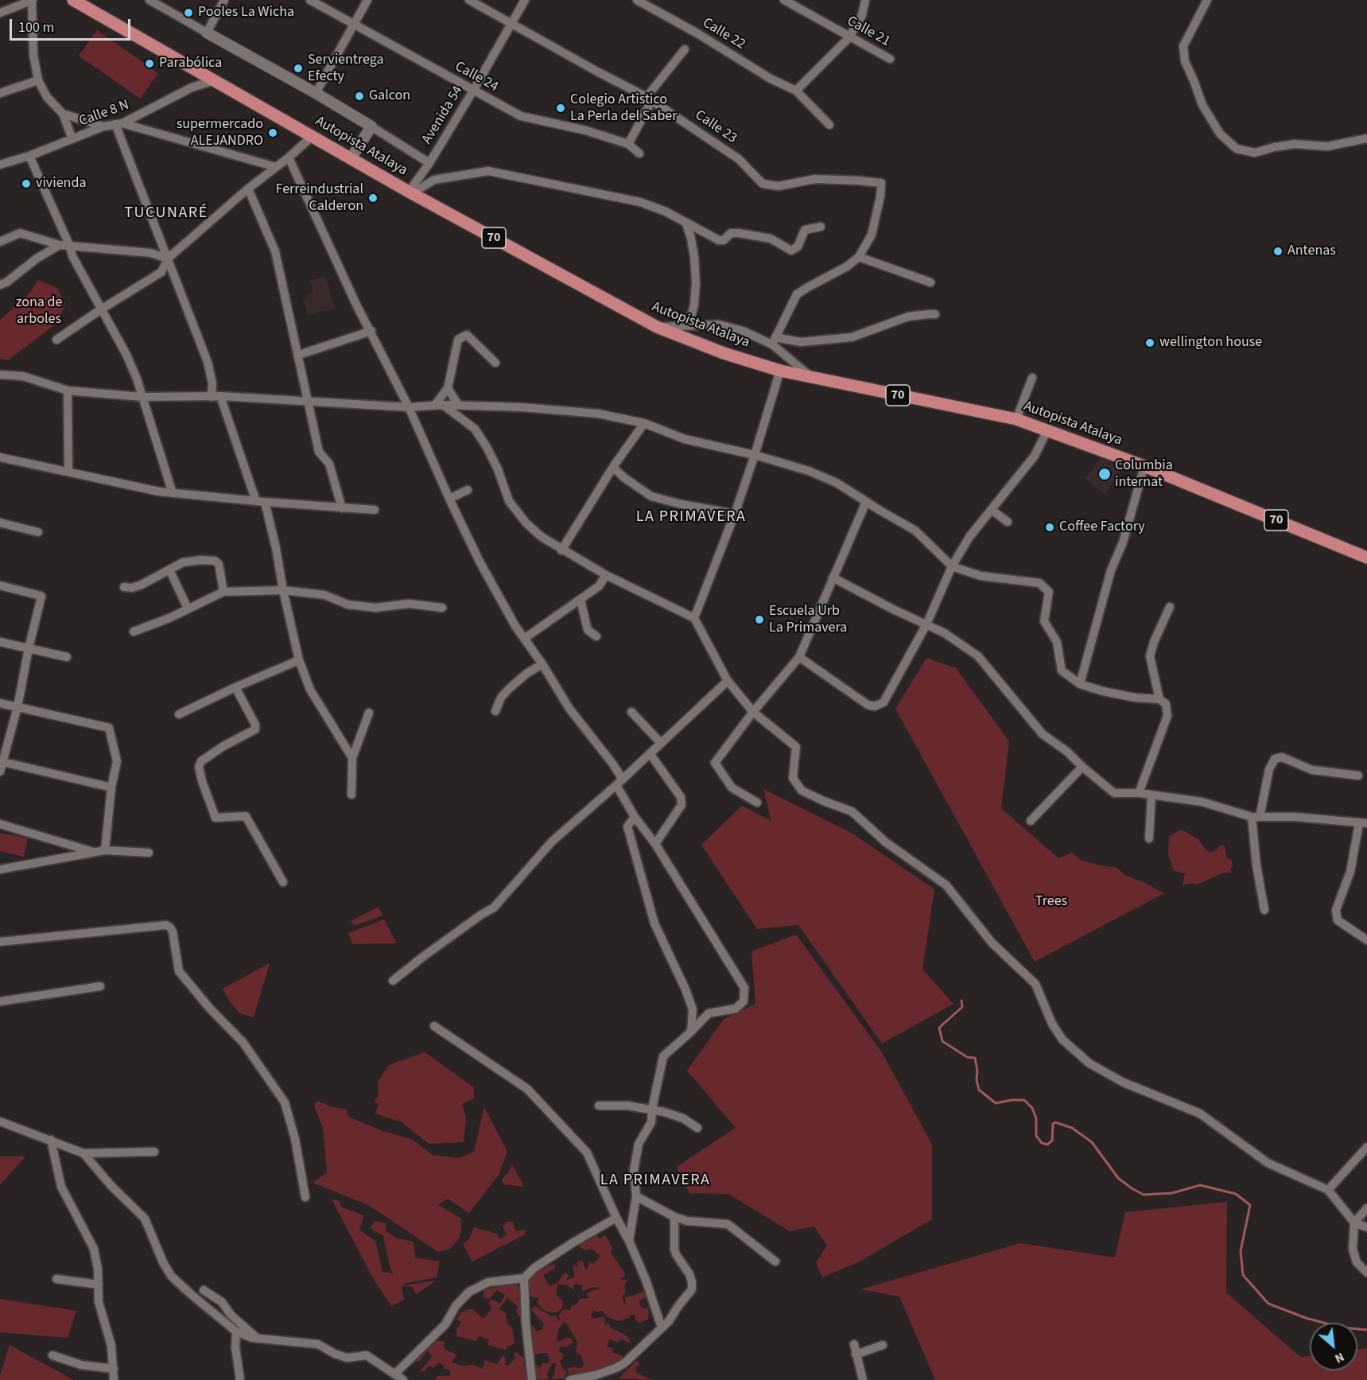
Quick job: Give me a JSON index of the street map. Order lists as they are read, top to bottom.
{
  "streets": {
    "main road": ["Autopista Atalaya", "70"],
    "street": [
      "Calle 21",
      "Calle 22",
      "Calle 24",
      "Calle 8 N",
      "Avenida 54",
      "Calle 23"
    ]
  },
  "crossings": [
    ["Calle 24", "Avenida 54"],
    ["Calle 8 N", "Autopista Atalaya"],
    ["Avenida 54", "Calle 23"],
    ["Avenida 54", "Autopista Atalaya"]
  ],
  "districts": ["TUCUNARÉ", "LA PRIMAVERA", "LA PRIMAVERA"],
  "parks": ["zona de arboles", "Trees"],
  "places": [
    "Pooles La Wicha",
    "Parabólica",
    "Servientrega Efecty",
    "Galcon",
    "Colegio Artistico La Perla del Saber",
    "supermercado ALEJANDRO",
    "vivienda",
    "Ferreindustrial Calderon",
    "Antenas",
    "wellington house",
    "Columbia internat",
    "Coffee Factory",
    "Escuela Urb La Primavera"
  ],
  "scale_bar": "100 m",
  "north": "bottom right"
}
